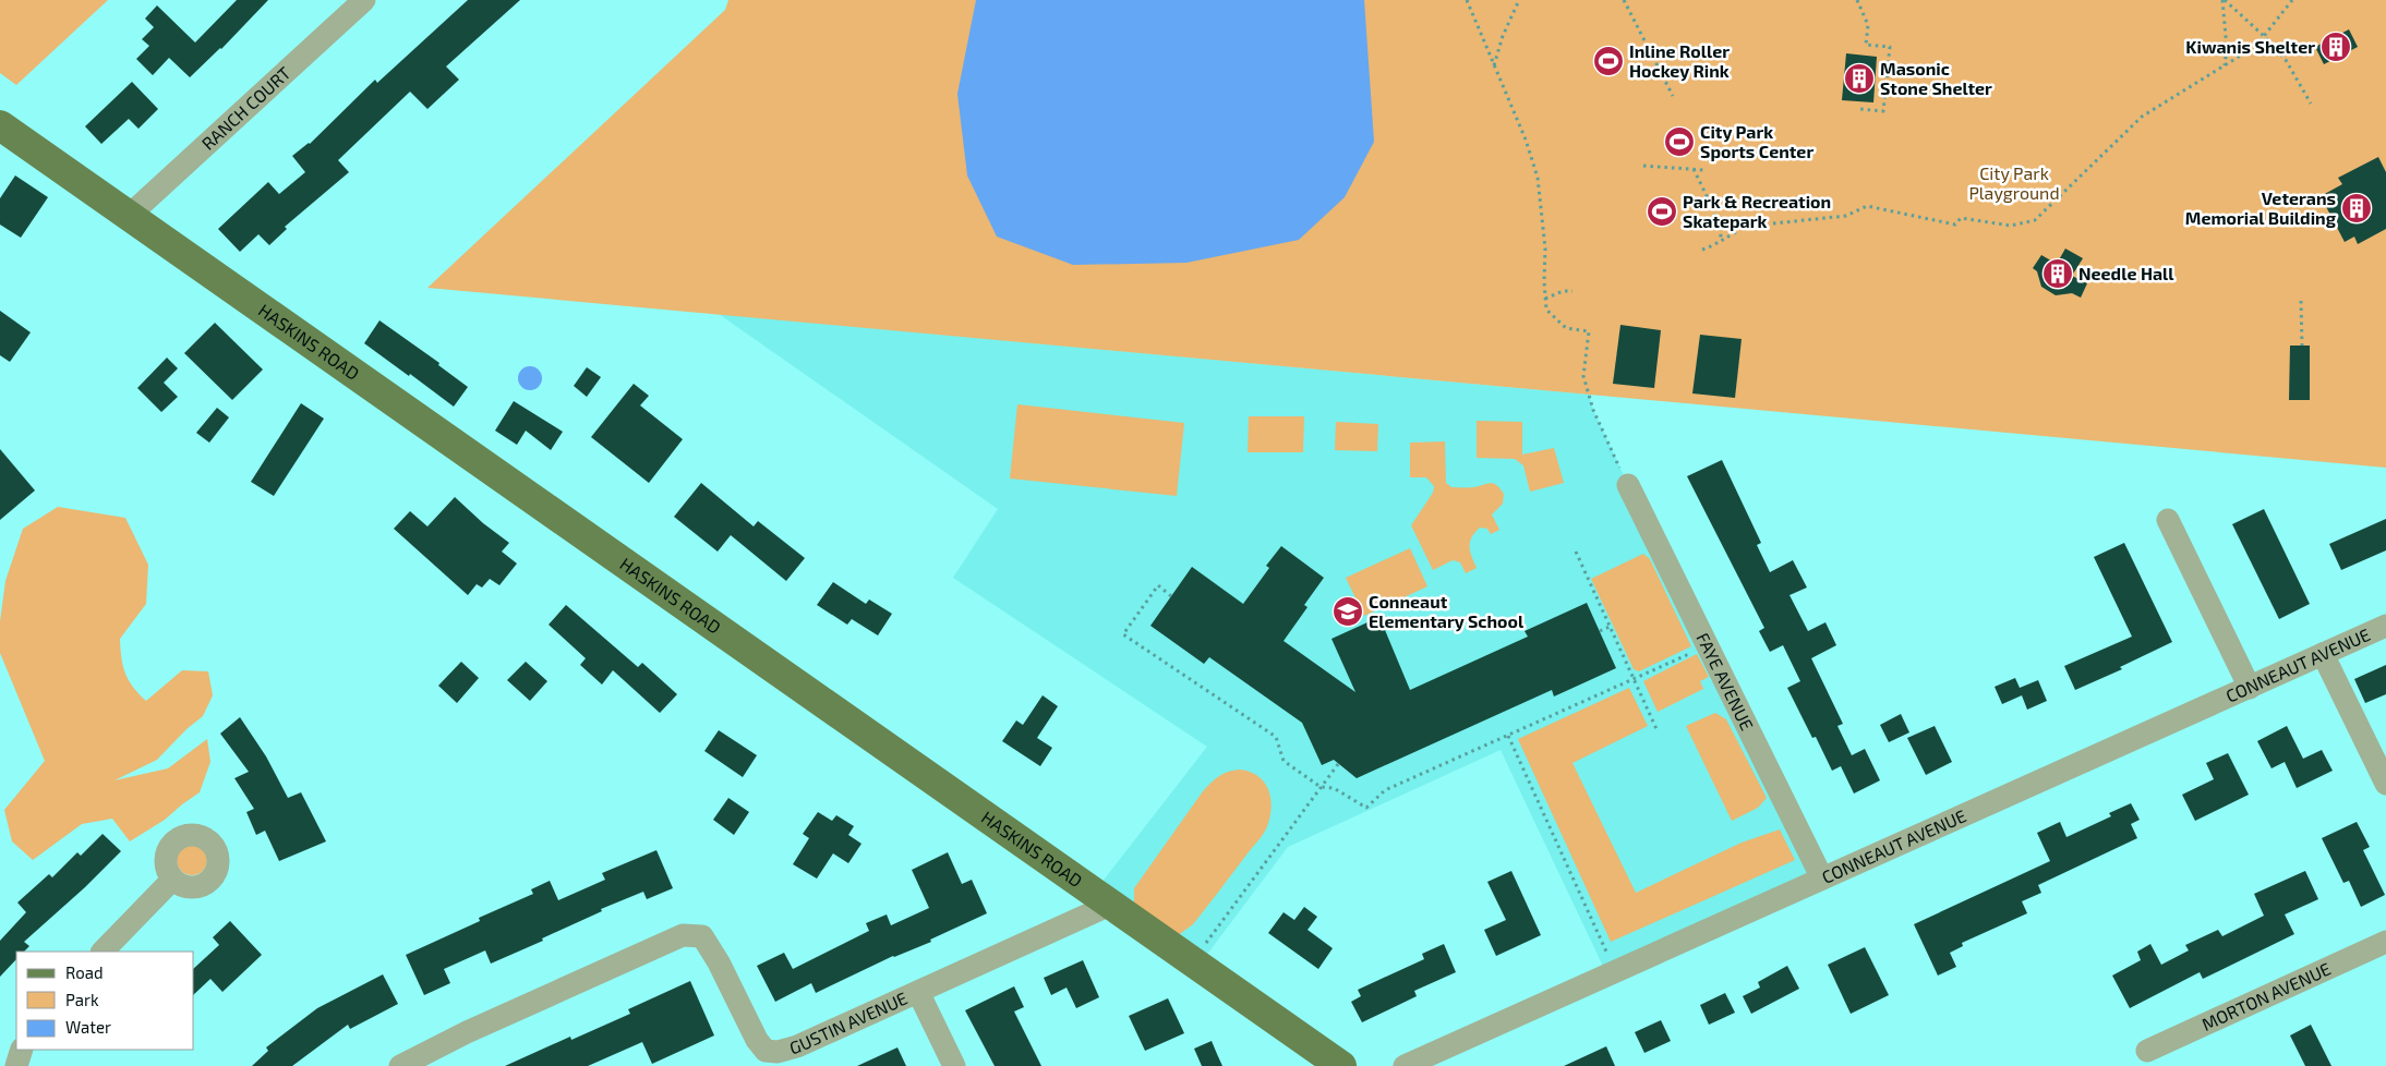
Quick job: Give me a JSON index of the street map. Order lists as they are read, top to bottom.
{
  "streets": {
    "main road": ["HASKINS ROAD"],
    "street": [
      "RANCH COURT",
      "CONNEAUT AVENUE",
      "FAYE AVENUE",
      "MORTON AVENUE",
      "GUSTIN AVENUE"
    ]
  },
  "crossings": [
    ["RANCH COURT", "HASKINS ROAD"],
    ["HASKINS ROAD", "GUSTIN AVENUE"],
    ["CONNEAUT AVENUE", "FAYE AVENUE"]
  ],
  "parks": ["City Park Playground"],
  "places": {
    "building": [
      "Kiwanis Shelter",
      "Masonic Stone Shelter",
      "Veterans Memorial Building",
      "Needle Hall"
    ],
    "sports": ["Inline Roller Hockey Rink", "City Park Sports Center", "Park & Recreation Skatepark"],
    "school or university": ["Conneaut Elementary School"]
  },
  "legend": ["Road", "Park", "Water"]
}
